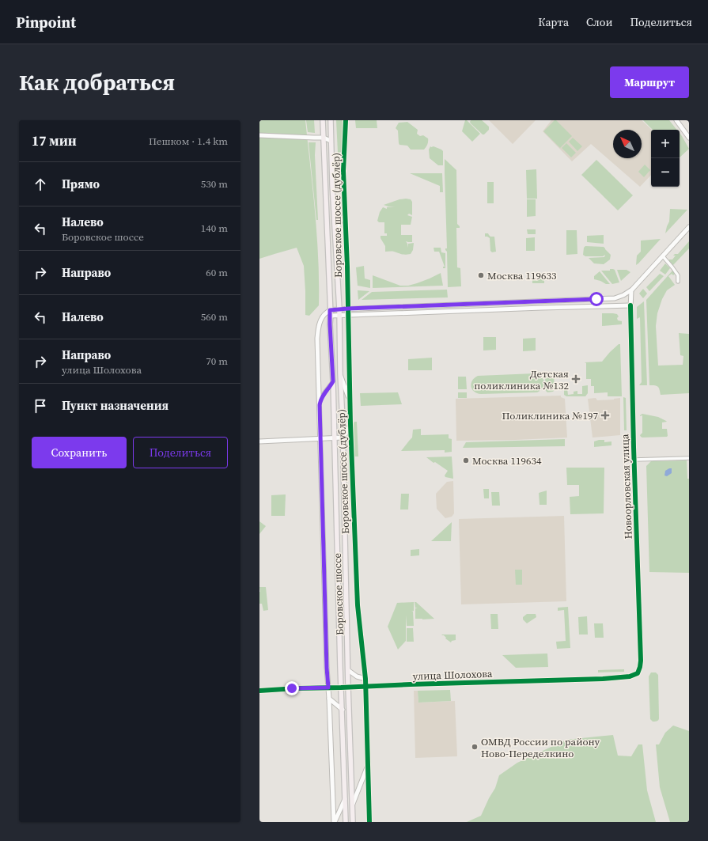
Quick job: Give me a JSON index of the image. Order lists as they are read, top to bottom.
{
  "streets": {
    "main road": ["Боровское шоссе"],
    "street": ["Боровское шоссе (дублёр)", "Новоорловская улица", "улица Шолохова"]
  },
  "crossings": [
    ["Боровское шоссе (дублёр)", "улица Шолохова"],
    ["Новоорловская улица", "улица Шолохова"],
    ["Боровское шоссе", "улица Шолохова"]
  ],
  "places": {
    "other": ["Москва 119633", "Москва 119634", "ОМВД России по району Ново-Переделкино"],
    "health": ["Детская поликлиника №132", "Поликлиника №197"]
  },
  "north": "top left",
  "page": {
    "header": "Pinpoint",
    "nav": ["Карта", "Слои", "Поделиться"],
    "buttons": [
      "Маршрут",
      ["Сохранить", "Поделиться"]
    ],
    "title": "Как добраться",
    "heading": ["17 мин", "Пешком · 1.4 km"],
    "map_buttons": ["+", "−"],
    "list": [
      ["Прямо", "530 m"],
      ["Налево", "Боровское шоссе", "140 m"],
      ["Направо", "60 m"],
      ["Налево", "560 m"],
      ["Направо", "улица Шолохова", "70 m"],
      "Пункт назначения"
    ]
  }
}
